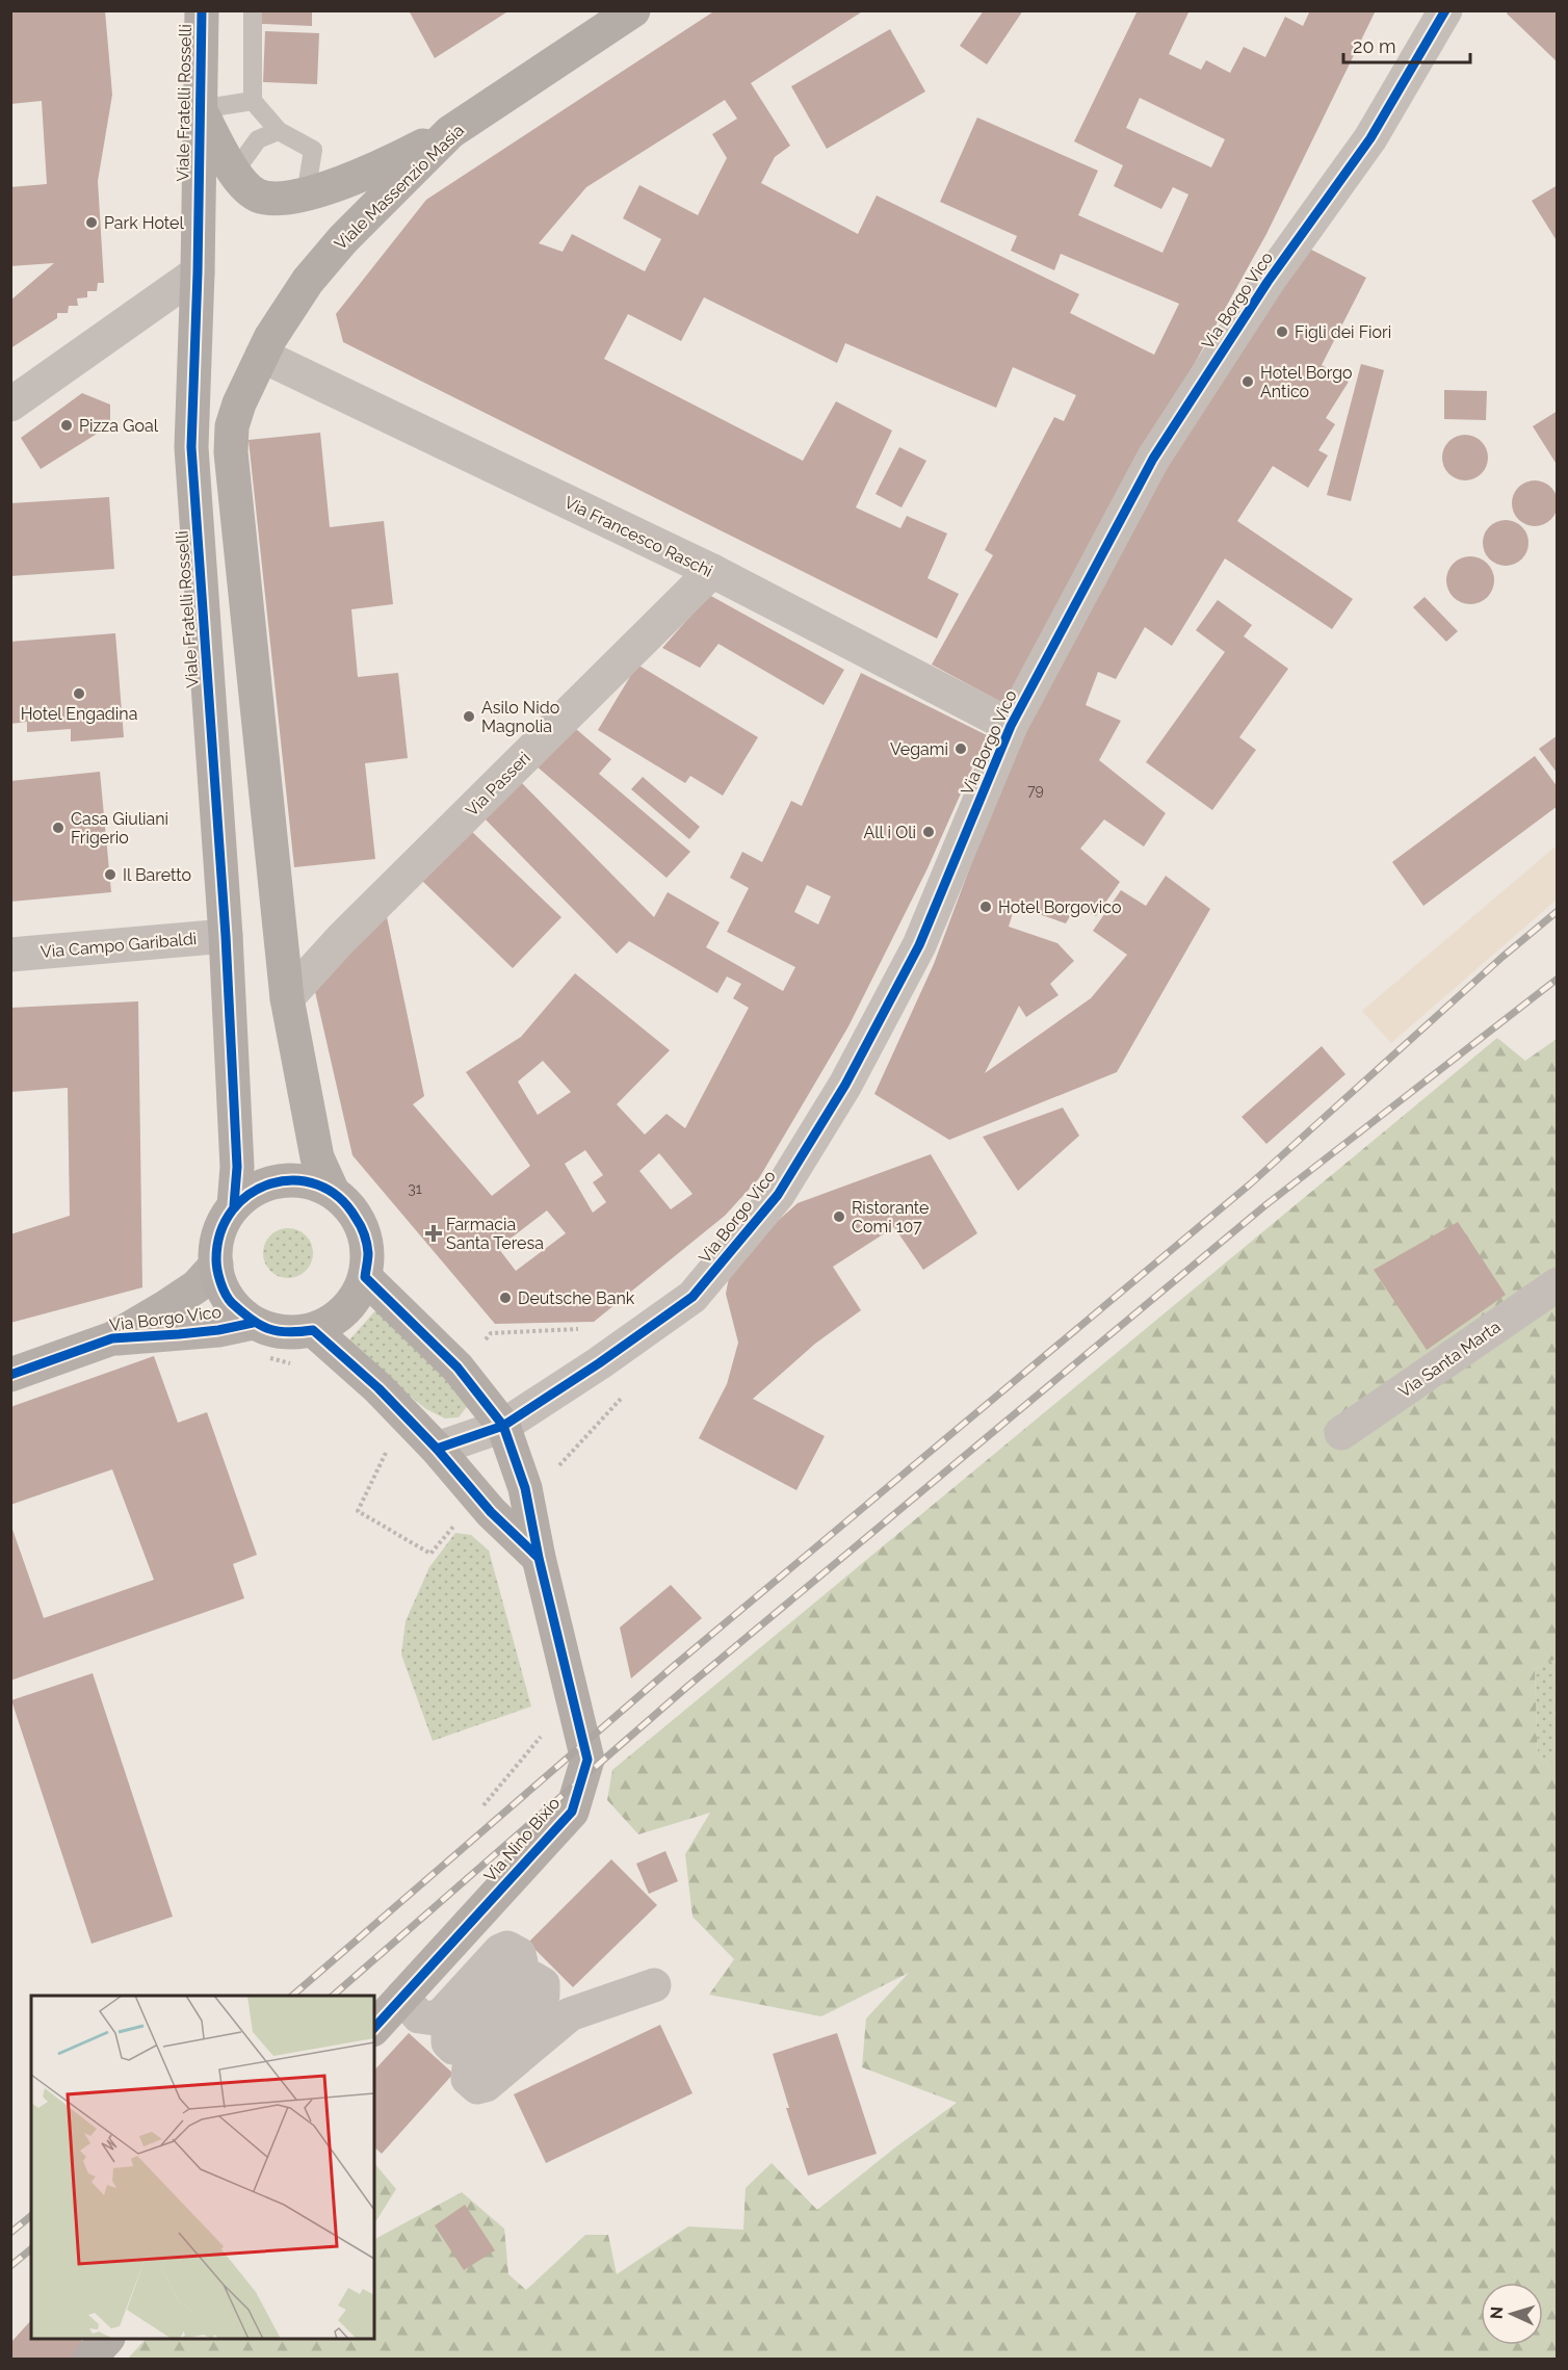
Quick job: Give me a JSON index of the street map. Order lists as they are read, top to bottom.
{
  "streets": {
    "main road": [
      "Viale Fratelli Rosselli",
      "Viale Massenzio Masia",
      "Via Borgo Vico",
      "Via Nino Bixio"
    ],
    "street": [
      "Via Francesco Raschi",
      "Via Passeri",
      "Via Campo Garibaldi",
      "Via Santa Marta"
    ]
  },
  "crossings": [
    ["Viale Fratelli Rosselli", "Via Borgo Vico"],
    ["Viale Fratelli Rosselli", "Via Campo Garibaldi"],
    ["Viale Fratelli Rosselli", "Via Nino Bixio"],
    ["Viale Massenzio Masia", "Via Francesco Raschi"],
    ["Via Borgo Vico", "Via Francesco Raschi"],
    ["Via Borgo Vico", "Via Nino Bixio"],
    ["Via Francesco Raschi", "Via Passeri"]
  ],
  "places": {
    "other": [
      "Park Hotel",
      "Figli dei Fiori",
      "Hotel Borgo Antico",
      "Pizza Goal",
      "Hotel Engadina",
      "Asilo Nido Magnolia",
      "Vegami",
      "Casa Giuliani Frigerio",
      "All i Oli",
      "Il Baretto",
      "Hotel Borgovico",
      "Ristorante Comi 107",
      "Deutsche Bank"
    ],
    "health": ["Farmacia Santa Teresa"]
  },
  "house_numbers": ["79", "31"],
  "scale_bar": "20 m",
  "north": "left"
}
